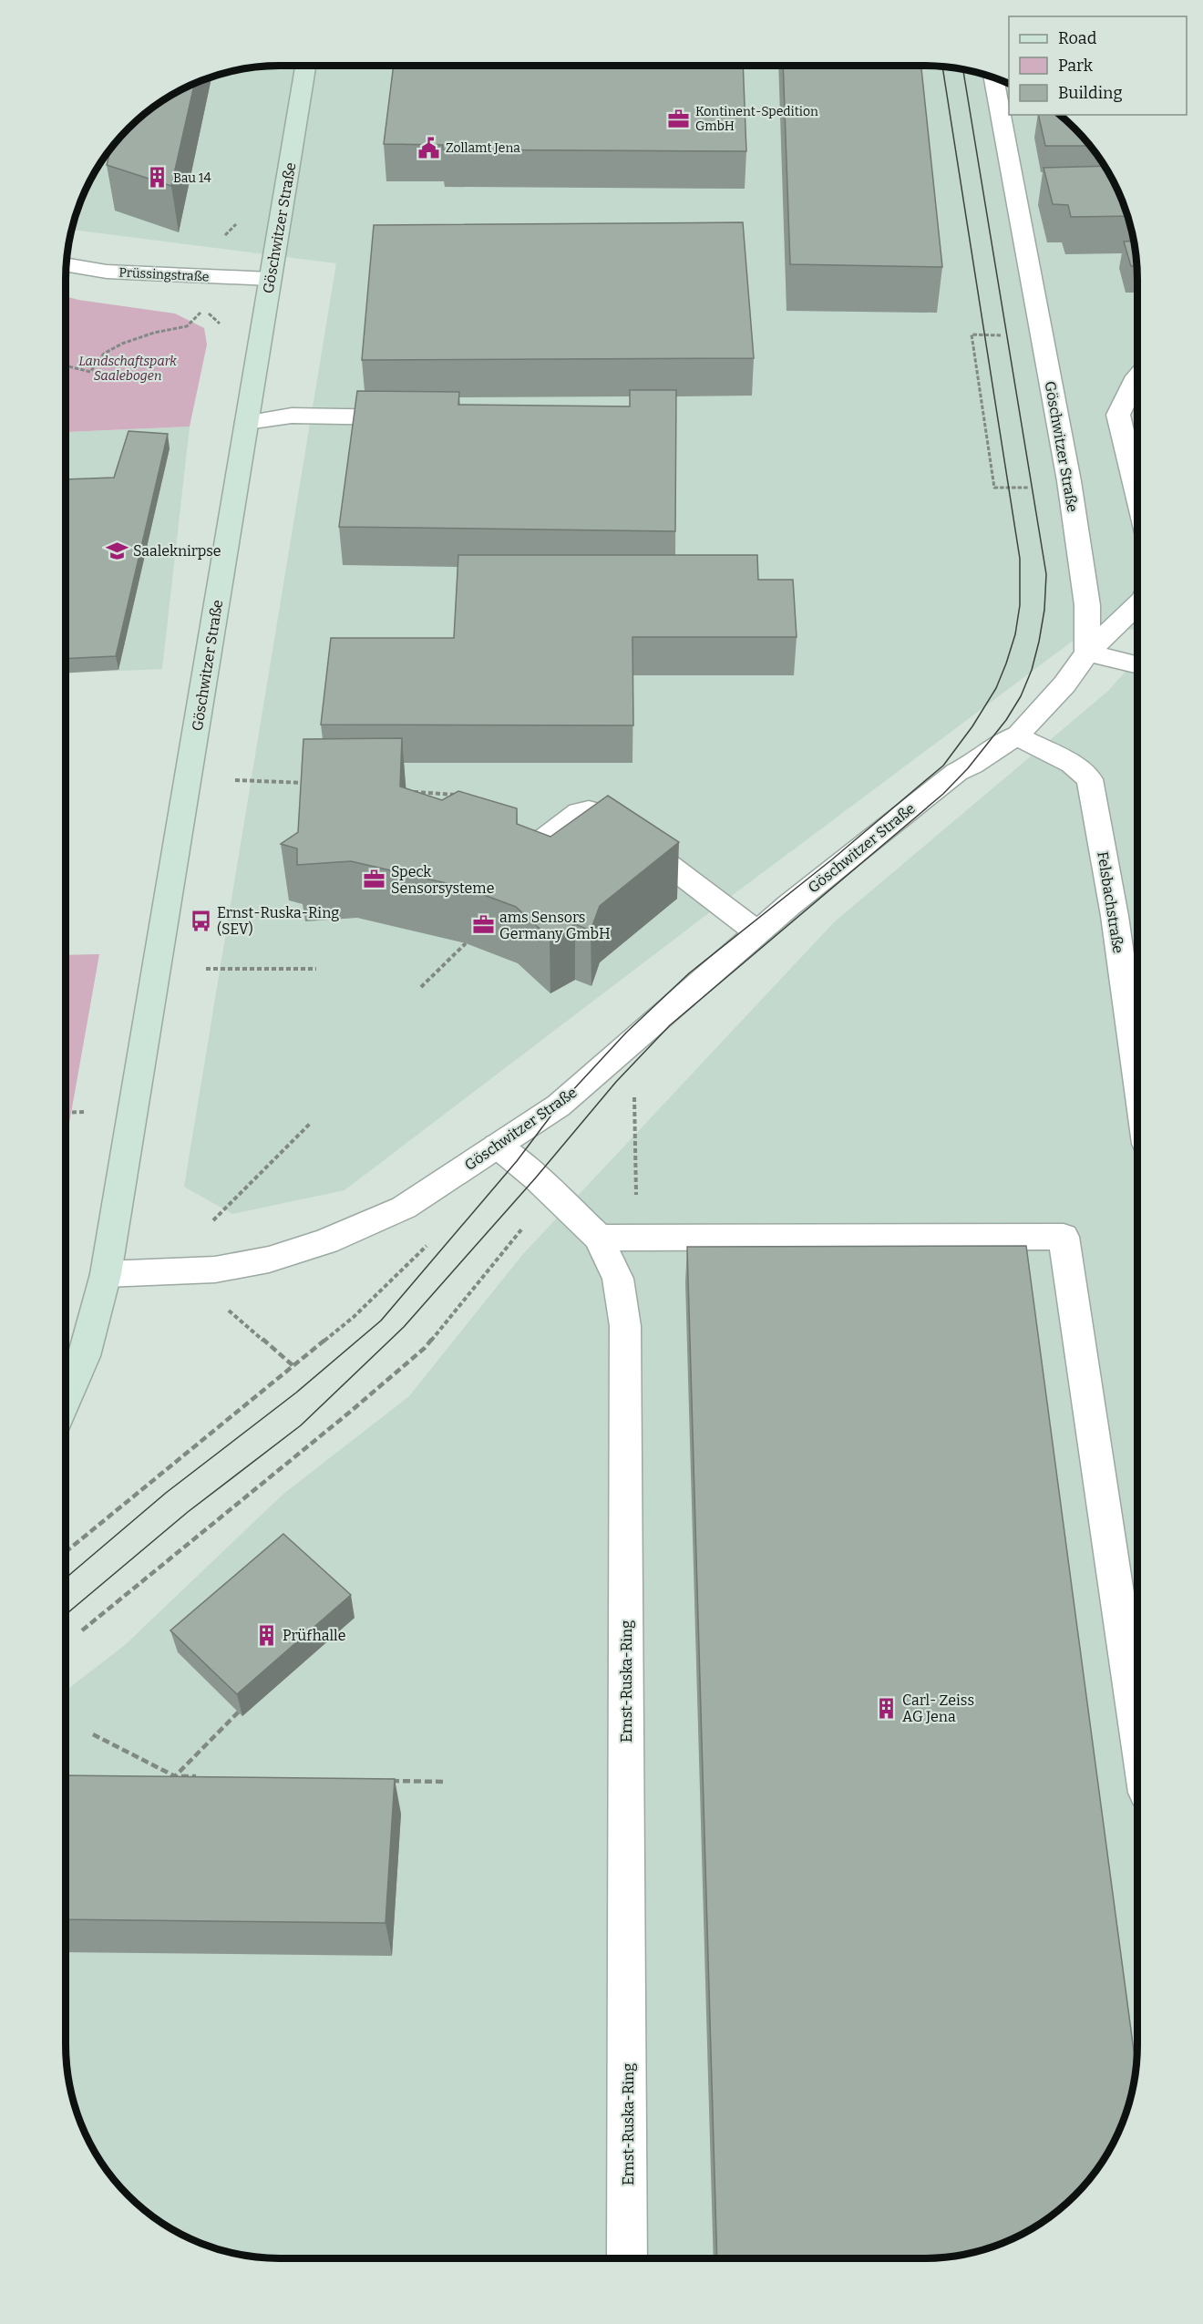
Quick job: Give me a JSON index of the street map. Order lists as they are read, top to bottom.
{
  "streets": {
    "main road": ["Göschwitzer Straße"],
    "street": ["Prüssingstraße", "Felsbachstraße", "Ernst-Ruska-Ring"]
  },
  "crossings": [
    ["Göschwitzer Straße", "Prüssingstraße"],
    ["Göschwitzer Straße", "Felsbachstraße"],
    ["Göschwitzer Straße", "Ernst-Ruska-Ring"]
  ],
  "parks": ["Landschaftspark Saalebogen"],
  "places": {
    "office": ["Kontinent-Spedition GmbH", "Speck Sensorsysteme", "ams Sensors Germany GmbH"],
    "public building": ["Zollamt Jena"],
    "building": ["Bau 14", "Prüfhalle", "Carl- Zeiss AG Jena"],
    "school or university": ["Saaleknirpse"],
    "bus stop": ["Ernst-Ruska-Ring (SEV)"]
  },
  "legend": ["Road", "Park", "Building"]
}
